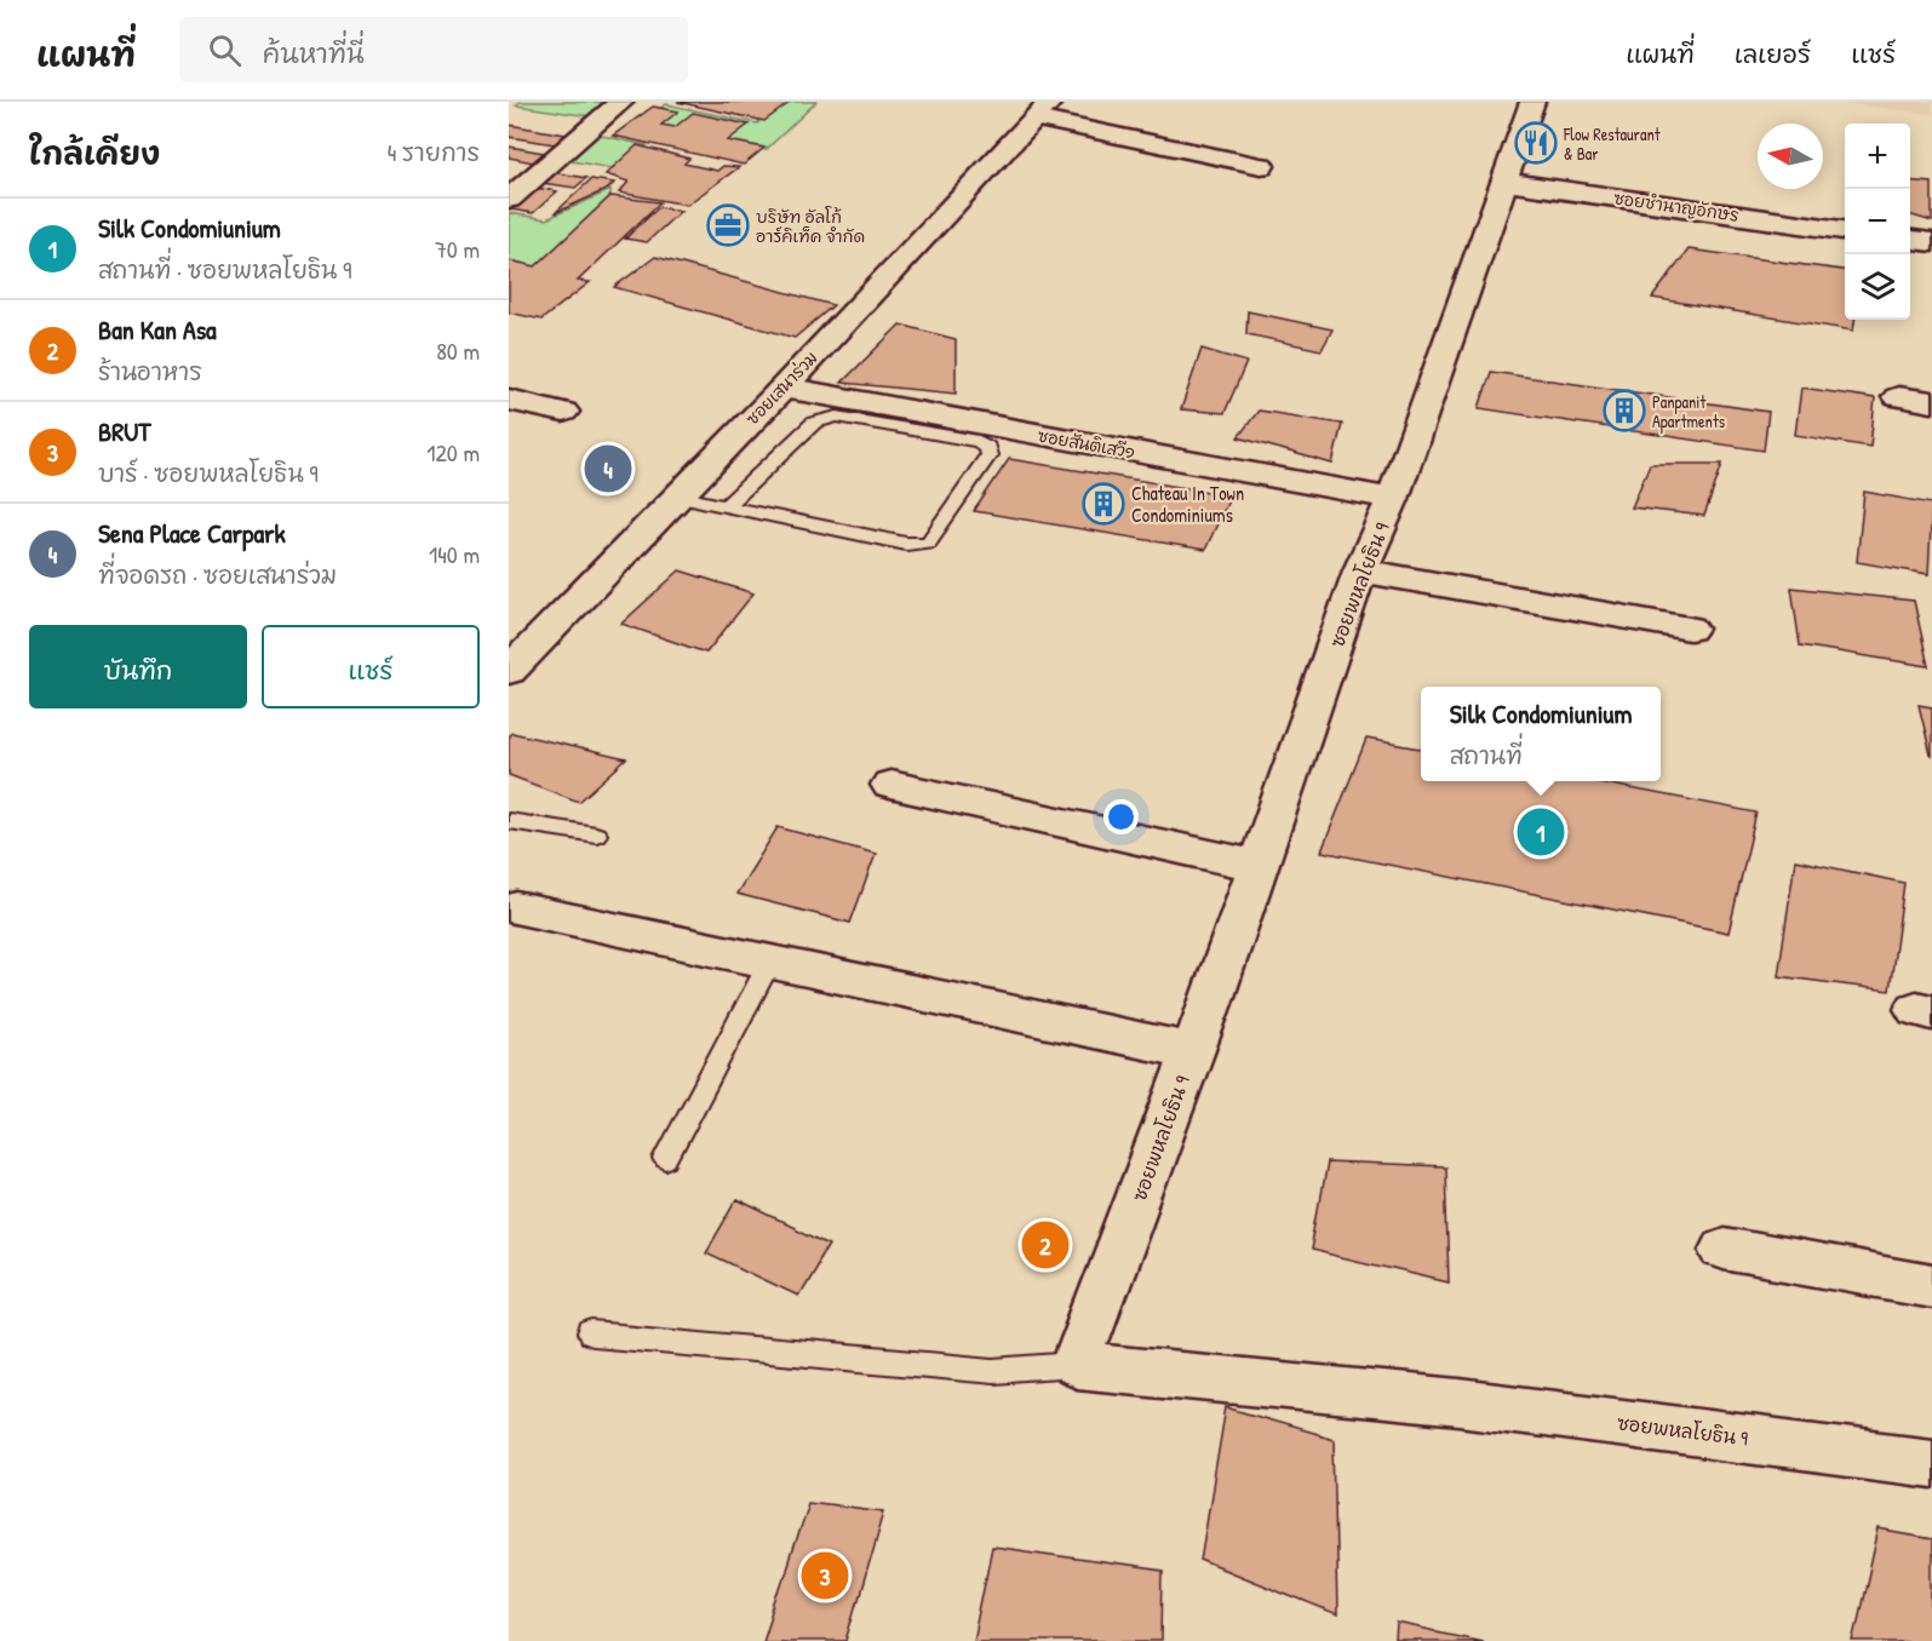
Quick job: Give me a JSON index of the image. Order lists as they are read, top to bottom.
{
  "streets": {
    "street": [
      "ซอยชำนาญอักษร",
      "ซอยเสนาร่วม",
      "ซอยสันติเสวี๑",
      "ซอยพหลโยธิน 9"
    ]
  },
  "crossings": [
    ["ซอยชำนาญอักษร", "ซอยพหลโยธิน 9"],
    ["ซอยเสนาร่วม", "ซอยสันติเสวี๑"],
    ["ซอยสันติเสวี๑", "ซอยพหลโยธิน 9"]
  ],
  "places": {
    "restaurant": ["Flow Restaurant & Bar"],
    "office": ["บริษัท อัลโก้ อาร์คิเท็ค จำกัด"],
    "building": ["Panpanit Apartments", "Chateau In Town Condominiums"]
  },
  "north": "left",
  "page": {
    "header": "แผนที่",
    "search": "ค้นหาที่นี่",
    "nav": ["แผนที่", "เลเยอร์", "แชร์"],
    "heading": ["ใกล้เคียง", "4 รายการ"],
    "map_buttons": ["+", "−"],
    "list": [
      {
        "mark": "1",
        "name": "Silk Condomiunium",
        "note": "สถานที่ · ซอยพหลโยธิน 9",
        "value": "70 m"
      },
      {
        "mark": "2",
        "name": "Ban Kan Asa",
        "note": "ร้านอาหาร",
        "value": "80 m"
      },
      {
        "mark": "3",
        "name": "BRUT",
        "note": "บาร์ · ซอยพหลโยธิน 9",
        "value": "120 m"
      },
      {
        "mark": "4",
        "name": "Sena Place Carpark",
        "note": "ที่จอดรถ · ซอยเสนาร่วม",
        "value": "140 m"
      }
    ],
    "pins": [
      "4",
      "1",
      "2",
      "3"
    ],
    "buttons": ["บันทึก", "แชร์"],
    "popup": ["Silk Condomiunium", "สถานที่"]
  }
}
